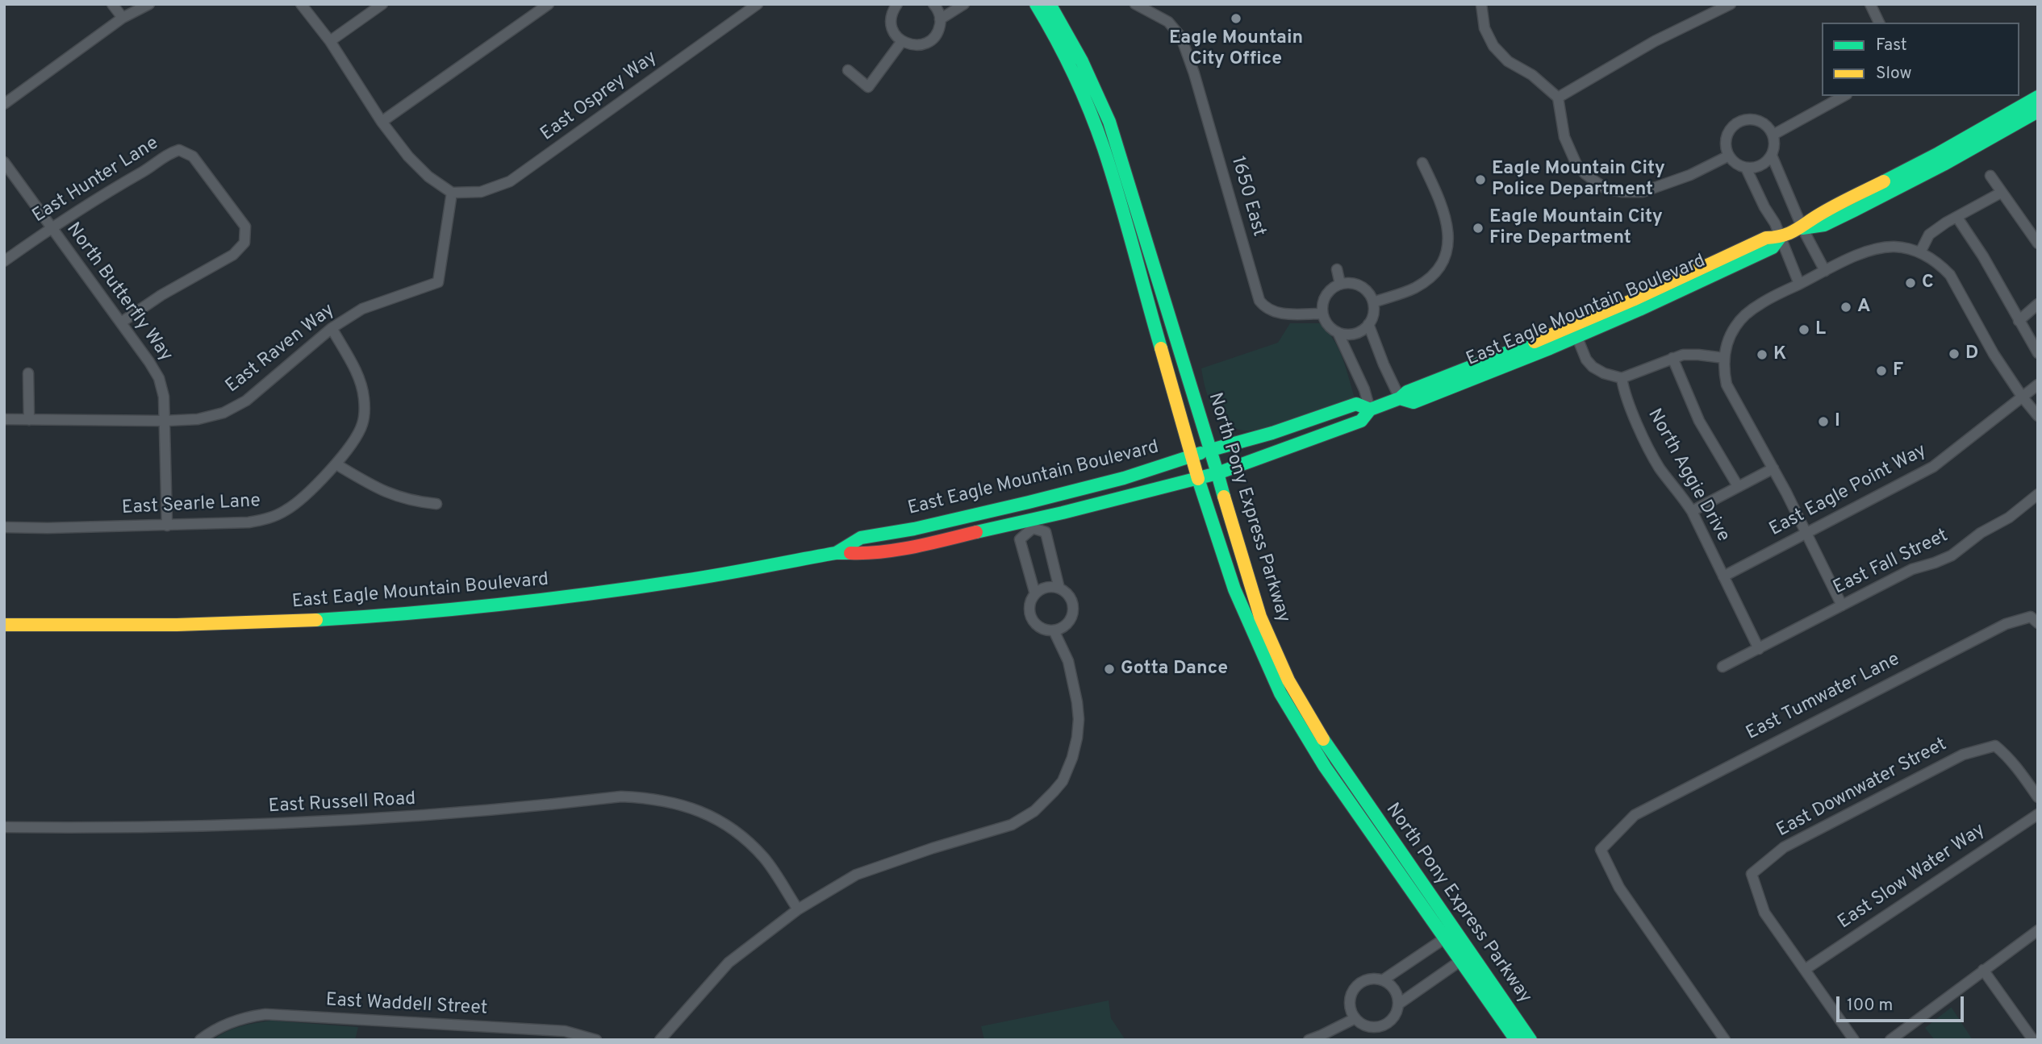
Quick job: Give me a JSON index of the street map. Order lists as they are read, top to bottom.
{
  "streets": {
    "main road": ["East Eagle Mountain Boulevard", "North Pony Express Parkway"],
    "street": [
      "East Osprey Way",
      "East Hunter Lane",
      "1650 East",
      "North Butterfly Way",
      "East Raven Way",
      "North Aggie Drive",
      "East Eagle Point Way",
      "East Searle Lane",
      "East Fall Street",
      "East Tumwater Lane",
      "East Downwater Street",
      "East Russell Road",
      "East Slow Water Way",
      "East Waddell Street"
    ]
  },
  "crossings": [
    ["East Osprey Way", "East Raven Way"],
    ["East Hunter Lane", "North Butterfly Way"],
    ["North Butterfly Way", "East Raven Way"],
    ["North Butterfly Way", "East Searle Lane"],
    ["East Eagle Mountain Boulevard", "North Pony Express Parkway"],
    ["East Raven Way", "East Searle Lane"],
    ["North Aggie Drive", "East Eagle Point Way"],
    ["North Aggie Drive", "East Fall Street"],
    ["East Downwater Street", "East Slow Water Way"]
  ],
  "places": [
    "Eagle Mountain City Office",
    "Eagle Mountain City Police Department",
    "Eagle Mountain City Fire Department",
    "C",
    "A",
    "L",
    "D",
    "K",
    "F",
    "I",
    "Gotta Dance"
  ],
  "legend": ["Fast", "Slow"],
  "scale_bar": "100 m"
}
